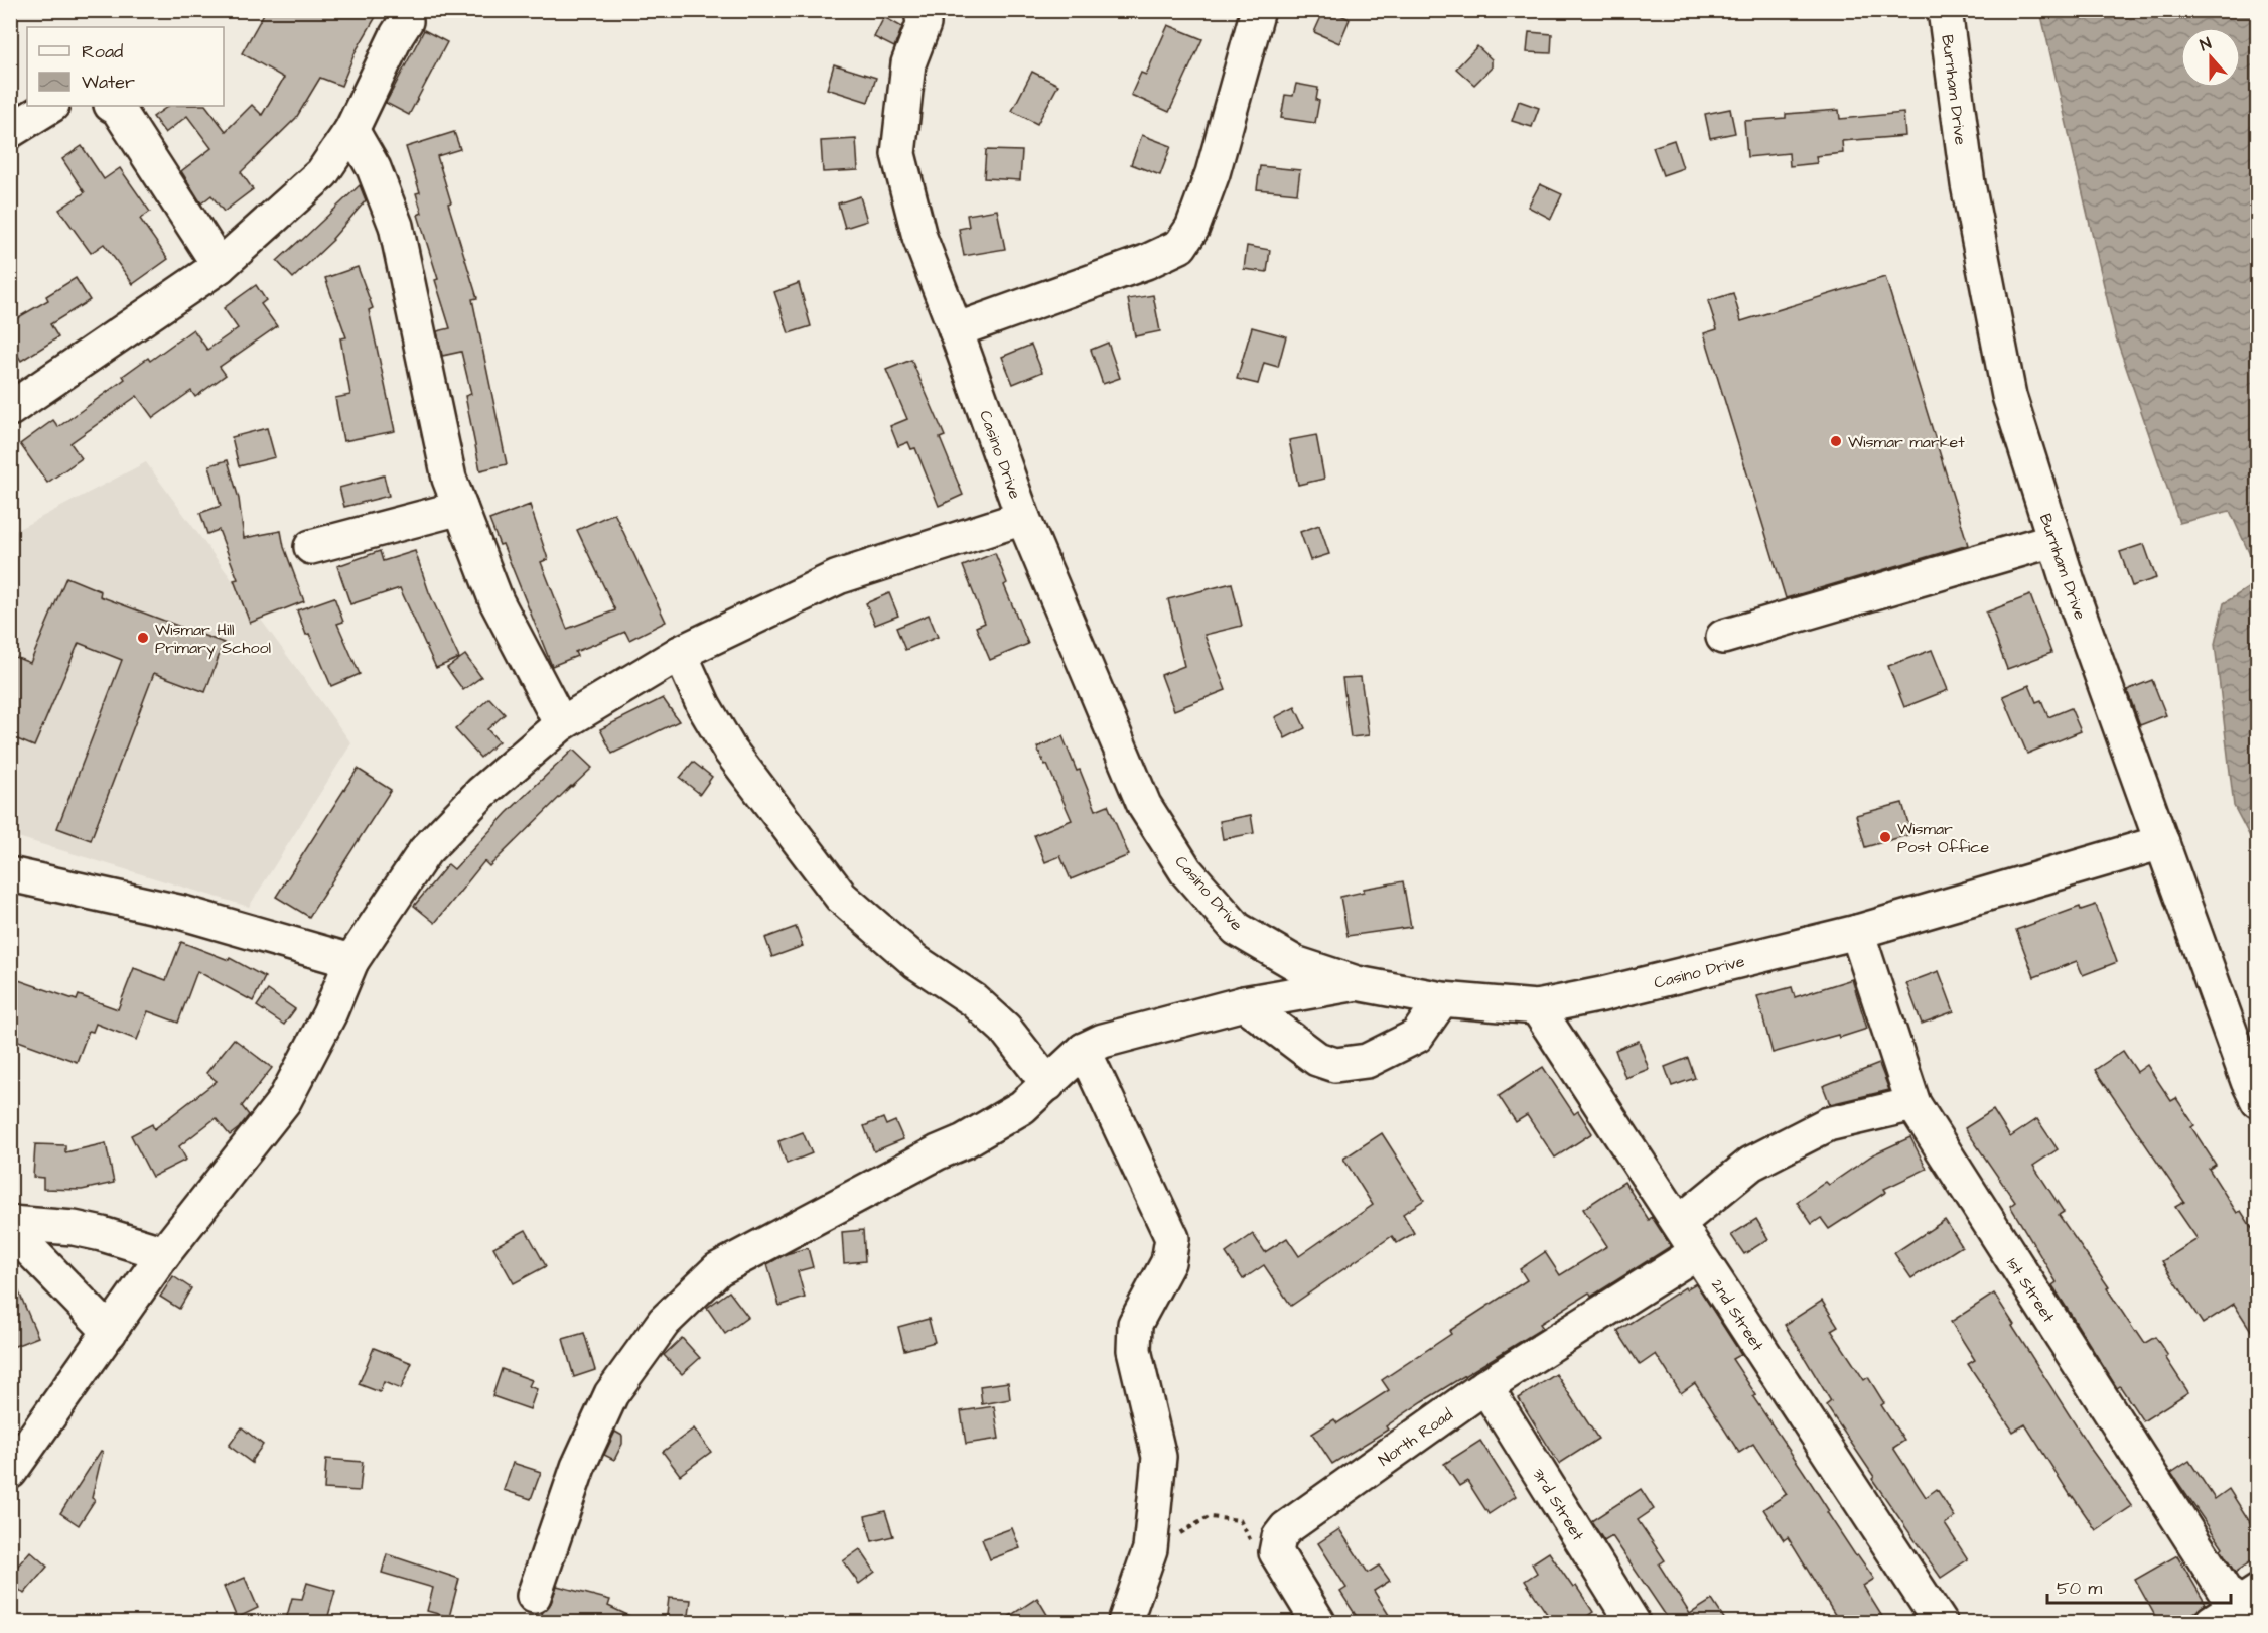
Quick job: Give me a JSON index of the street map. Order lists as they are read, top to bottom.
{
  "streets": {
    "street": [
      "Burnham Drive",
      "Casino Drive",
      "1st Street",
      "2nd Street",
      "North Road",
      "3rd Street"
    ]
  },
  "crossings": [
    ["Burnham Drive", "Casino Drive"],
    ["Casino Drive", "1st Street"],
    ["Casino Drive", "2nd Street"],
    ["2nd Street", "North Road"],
    ["North Road", "3rd Street"]
  ],
  "places": ["Wismar market", "Wismar Hill Primary School", "Wismar Post Office"],
  "legend": ["Road", "Water"],
  "scale_bar": "50 m",
  "north": "top"
}
